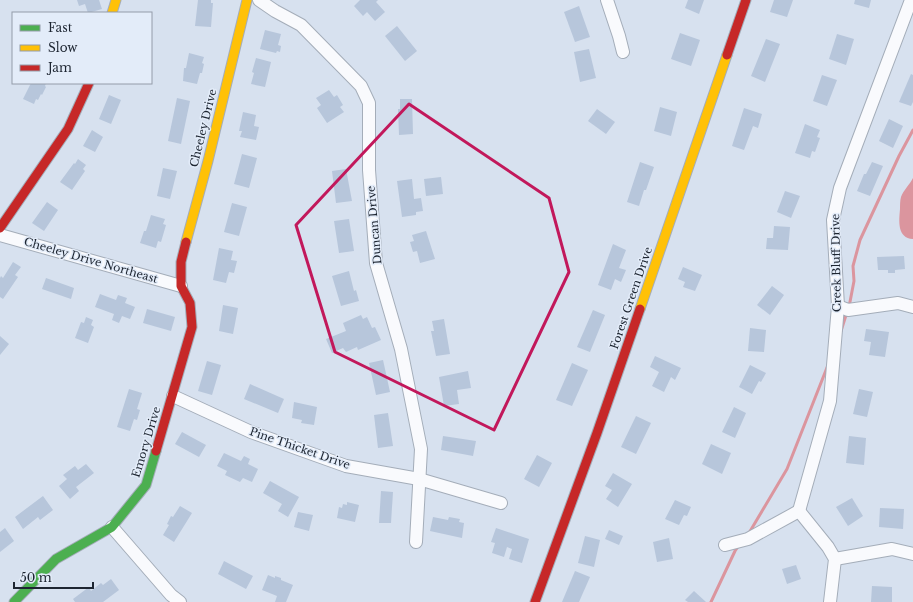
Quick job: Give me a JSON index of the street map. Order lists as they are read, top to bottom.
{
  "streets": {
    "street": [
      "Cheeley Drive",
      "Duncan Drive",
      "Cheeley Drive Northeast",
      "Creek Bluff Drive",
      "Forest Green Drive",
      "Emory Drive",
      "Pine Thicket Drive"
    ]
  },
  "crossings": [
    ["Cheeley Drive", "Cheeley Drive Northeast"],
    ["Cheeley Drive", "Emory Drive"],
    ["Duncan Drive", "Pine Thicket Drive"],
    ["Cheeley Drive Northeast", "Emory Drive"],
    ["Emory Drive", "Pine Thicket Drive"]
  ],
  "legend": ["Fast", "Slow", "Jam"],
  "scale_bar": "50 m"
}
